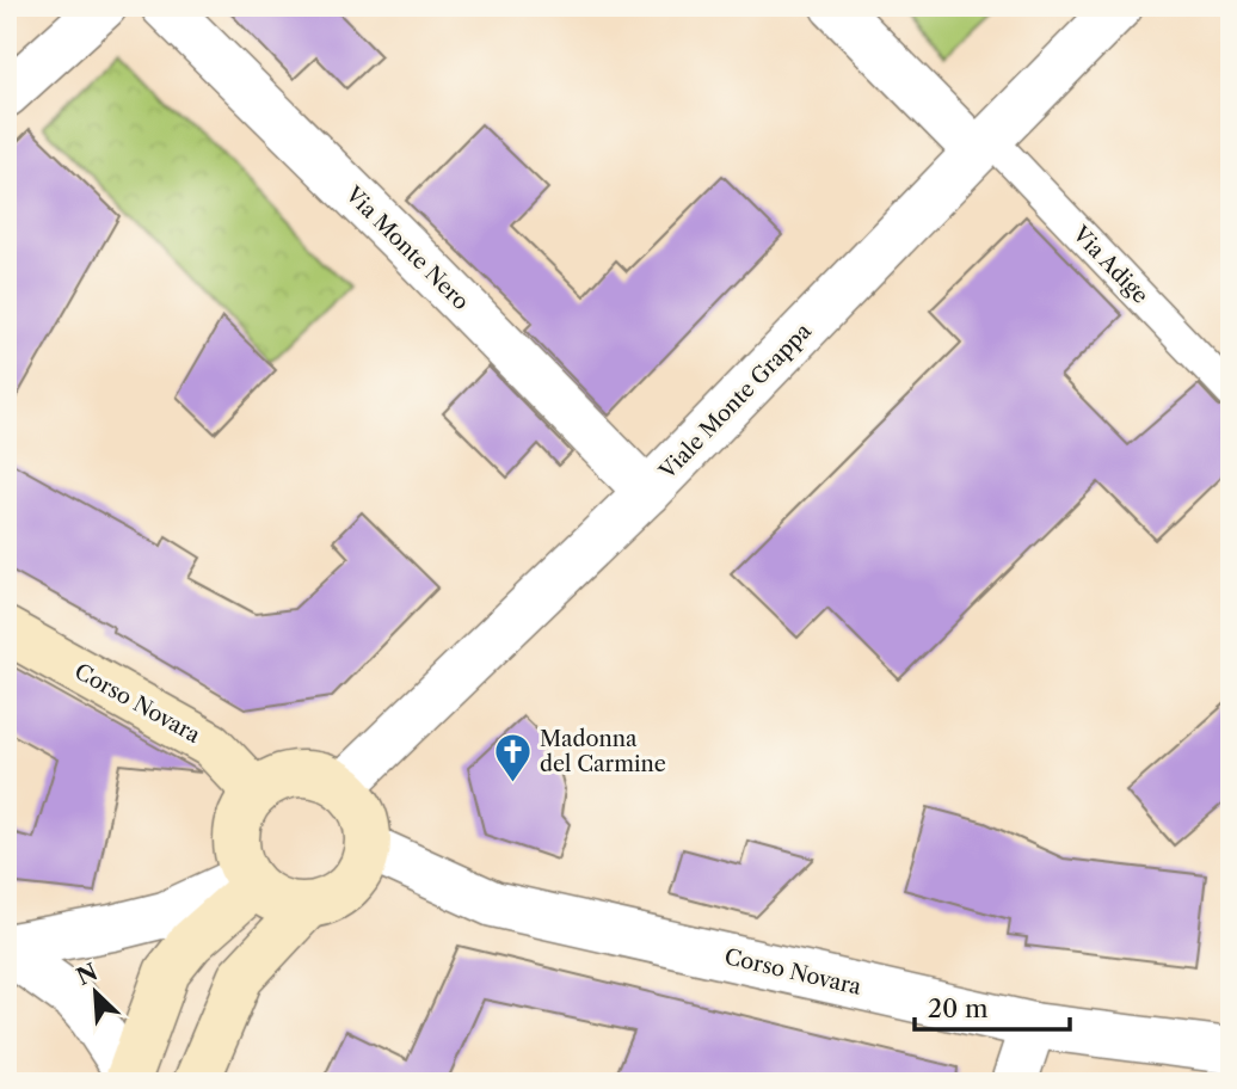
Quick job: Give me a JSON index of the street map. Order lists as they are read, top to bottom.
{
  "streets": {
    "main road": ["Corso Novara"],
    "street": ["Via Monte Nero", "Viale Monte Grappa"],
    "lane": ["Via Adige"]
  },
  "crossings": [
    ["Via Monte Nero", "Viale Monte Grappa"],
    ["Via Adige", "Viale Monte Grappa"],
    ["Viale Monte Grappa", "Corso Novara"]
  ],
  "places": {
    "church": ["Madonna del Carmine"]
  },
  "scale_bar": "20 m",
  "north": "top left"
}
